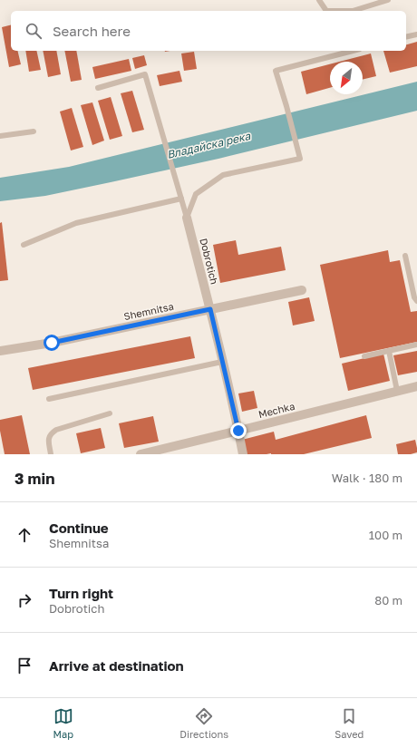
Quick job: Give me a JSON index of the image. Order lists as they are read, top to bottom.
{
  "streets": {
    "street": ["Dobrotich", "Shemnitsa", "Mechka"]
  },
  "crossings": [
    ["Dobrotich", "Shemnitsa"],
    ["Dobrotich", "Mechka"]
  ],
  "water": ["Владайска река"],
  "north": "bottom left",
  "page": {
    "search": "Search here",
    "heading": ["3 min", "Walk · 180 m"],
    "list": [
      ["Continue", "Shemnitsa", "100 m"],
      ["Turn right", "Dobrotich", "80 m"],
      "Arrive at destination"
    ],
    "nav": ["Map", "Directions", "Saved"]
  }
}
